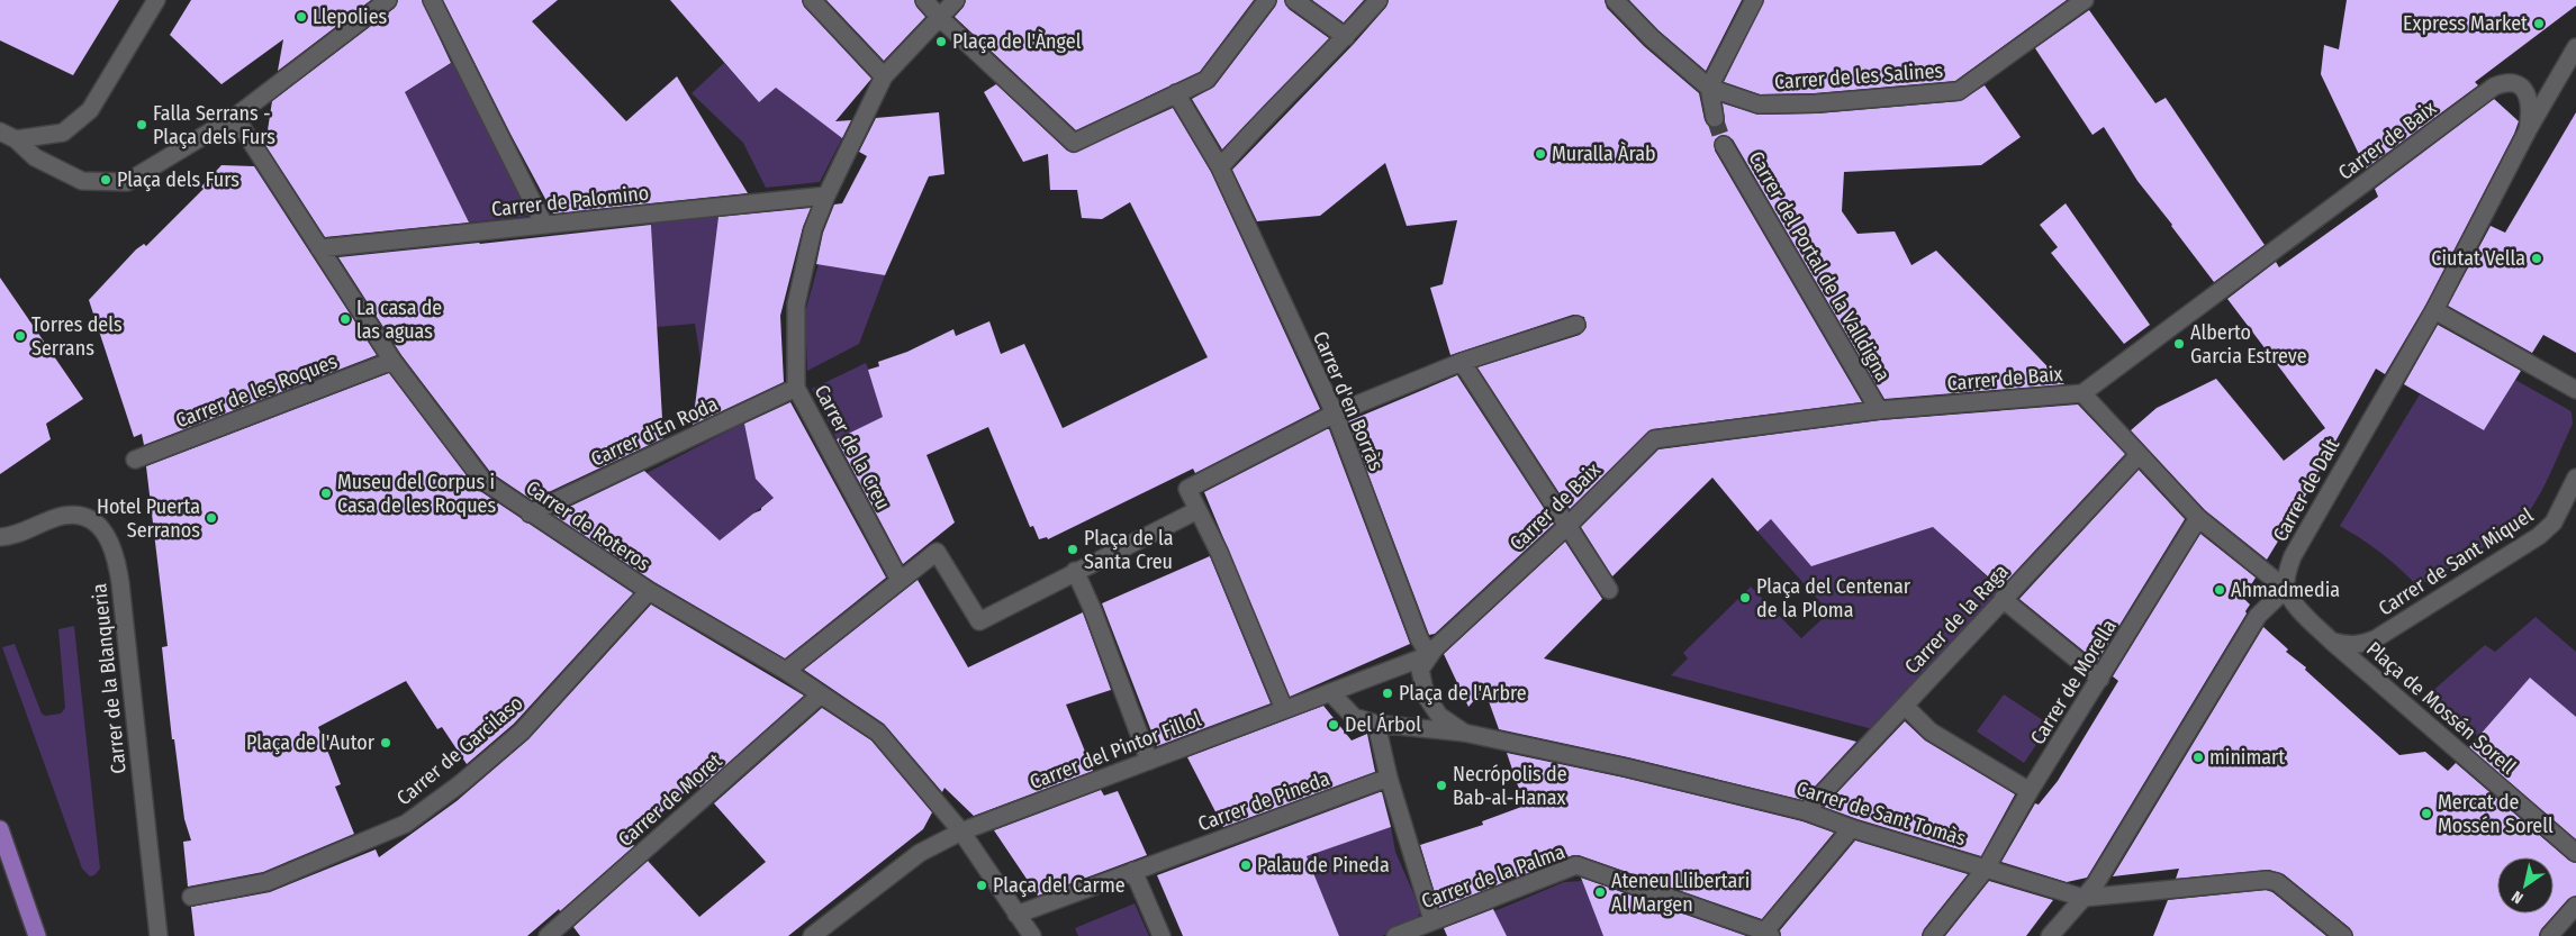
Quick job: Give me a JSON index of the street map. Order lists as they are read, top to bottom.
{
  "streets": {
    "street": [
      "Carrer de les Salines",
      "Carrer de Baix",
      "Carrer de Palomino",
      "Carrer del Portal de la Valldigna",
      "Carrer de les Roques",
      "Carrer d'en Borràs",
      "Carrer d'En Roda",
      "Carrer de la Creu",
      "Carrer de Dalt",
      "Carrer de Roteros",
      "Carrer de Sant Miquel",
      "Carrer de la Raga",
      "Carrer de la Blanqueria",
      "Carrer de Morella",
      "Plaça de Mossén Sorell",
      "Carrer de Garcilaso",
      "Carrer del Pintor Fillol",
      "Carrer de Moret",
      "Carrer de Pineda",
      "Carrer de Sant Tomàs",
      "Carrer de la Palma"
    ]
  },
  "crossings": [
    ["Carrer de Baix", "Carrer del Portal de la Valldigna"],
    ["Carrer de Baix", "Carrer d'en Borràs"],
    ["Carrer de Baix", "Carrer de Dalt"],
    ["Carrer de Baix", "Plaça de Mossén Sorell"],
    ["Carrer de Palomino", "Carrer de la Creu"],
    ["Carrer de Palomino", "Carrer de Roteros"],
    ["Carrer de les Roques", "Carrer de Roteros"],
    ["Carrer d'En Roda", "Carrer de la Creu"],
    ["Carrer d'En Roda", "Carrer de Roteros"],
    ["Carrer de Dalt", "Plaça de Mossén Sorell"],
    ["Carrer de Roteros", "Carrer de Garcilaso"],
    ["Carrer de Roteros", "Carrer del Pintor Fillol"],
    ["Carrer de Roteros", "Carrer de Moret"],
    ["Carrer de Sant Miquel", "Plaça de Mossén Sorell"],
    ["Carrer de la Raga", "Plaça de Mossén Sorell"],
    ["Carrer de la Raga", "Carrer de Sant Tomàs"],
    ["Carrer de Morella", "Plaça de Mossén Sorell"],
    ["Carrer de Morella", "Carrer de Sant Tomàs"]
  ],
  "places": [
    "Llepolies",
    "Express Market",
    "Plaça de l'Àngel",
    "Falla Serrans - Plaça dels Furs",
    "Muralla Àrab",
    "Plaça dels Furs",
    "Ciutat Vella",
    "La casa de las aguas",
    "Torres dels Serrans",
    "Alberto Garcia Estreve",
    "Museu del Corpus i Casa de les Roques",
    "Hotel Puerta Serranos",
    "Plaça de la Santa Creu",
    "Ahmadmedia",
    "Plaça del Centenar de la Ploma",
    "Plaça de l'Arbre",
    "Del Árbol",
    "Plaça de l'Autor",
    "minimart",
    "Necrópolis de Bab-al-Hanax",
    "Mercat de Mossén Sorell",
    "Palau de Pineda",
    "Plaça del Carme",
    "Ateneu Llibertari Al Margen"
  ],
  "north": "bottom left"
}
